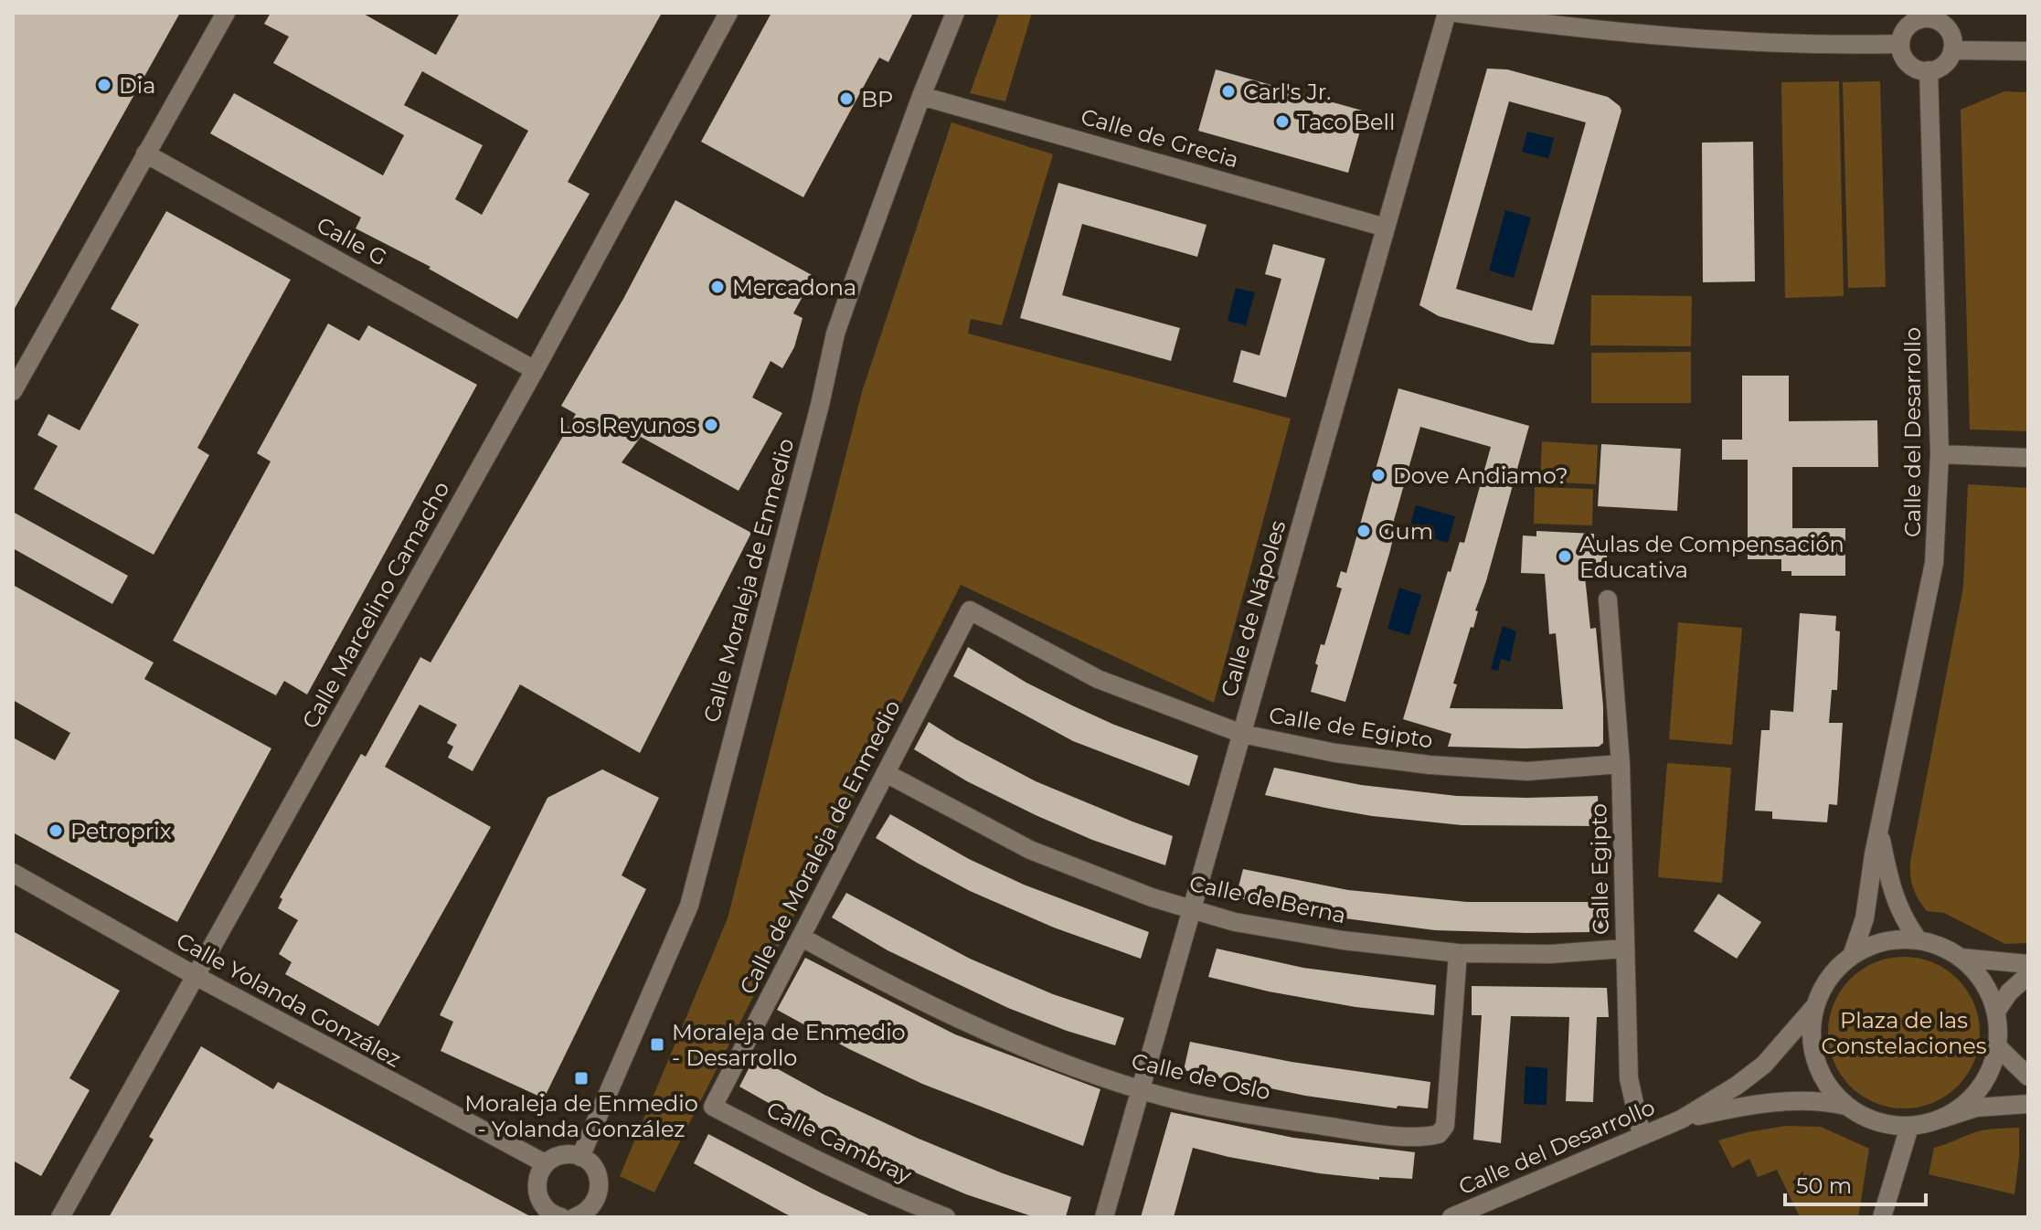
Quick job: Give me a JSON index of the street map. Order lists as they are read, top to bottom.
{
  "streets": {
    "street": [
      "Calle de Grecia",
      "Calle G",
      "Calle del Desarrollo",
      "Calle Moraleja de Enmedio",
      "Calle Marcelino Camacho",
      "Calle de Nápoles",
      "Calle de Egipto",
      "Calle de Moraleja de Enmedio",
      "Calle Egipto",
      "Calle de Berna",
      "Calle Yolanda González",
      "Calle de Oslo",
      "Calle Cambray"
    ]
  },
  "crossings": [
    ["Calle de Grecia", "Calle Moraleja de Enmedio"],
    ["Calle de Grecia", "Calle de Nápoles"],
    ["Calle G", "Calle Marcelino Camacho"],
    ["Calle del Desarrollo", "Calle Egipto"],
    ["Calle Moraleja de Enmedio", "Calle Yolanda González"],
    ["Calle Marcelino Camacho", "Calle Yolanda González"],
    ["Calle de Nápoles", "Calle de Egipto"],
    ["Calle de Nápoles", "Calle de Berna"],
    ["Calle de Nápoles", "Calle de Oslo"],
    ["Calle de Egipto", "Calle de Moraleja de Enmedio"],
    ["Calle de Egipto", "Calle Egipto"],
    ["Calle de Moraleja de Enmedio", "Calle de Berna"],
    ["Calle de Moraleja de Enmedio", "Calle de Oslo"],
    ["Calle de Moraleja de Enmedio", "Calle Cambray"],
    ["Calle Egipto", "Calle de Berna"],
    ["Calle de Berna", "Calle de Oslo"]
  ],
  "parks": ["Plaza de las Constelaciones"],
  "places": {
    "other": [
      "Dia",
      "Carl's Jr.",
      "BP",
      "Taco Bell",
      "Mercadona",
      "Los Reyunos",
      "Dove Andiamo?",
      "Gum",
      "Aulas de Compensación Educativa",
      "Petroprix"
    ],
    "transit": ["Moraleja de Enmedio - Desarrollo", "Moraleja de Enmedio - Yolanda González"]
  },
  "scale_bar": "50 m"
}
